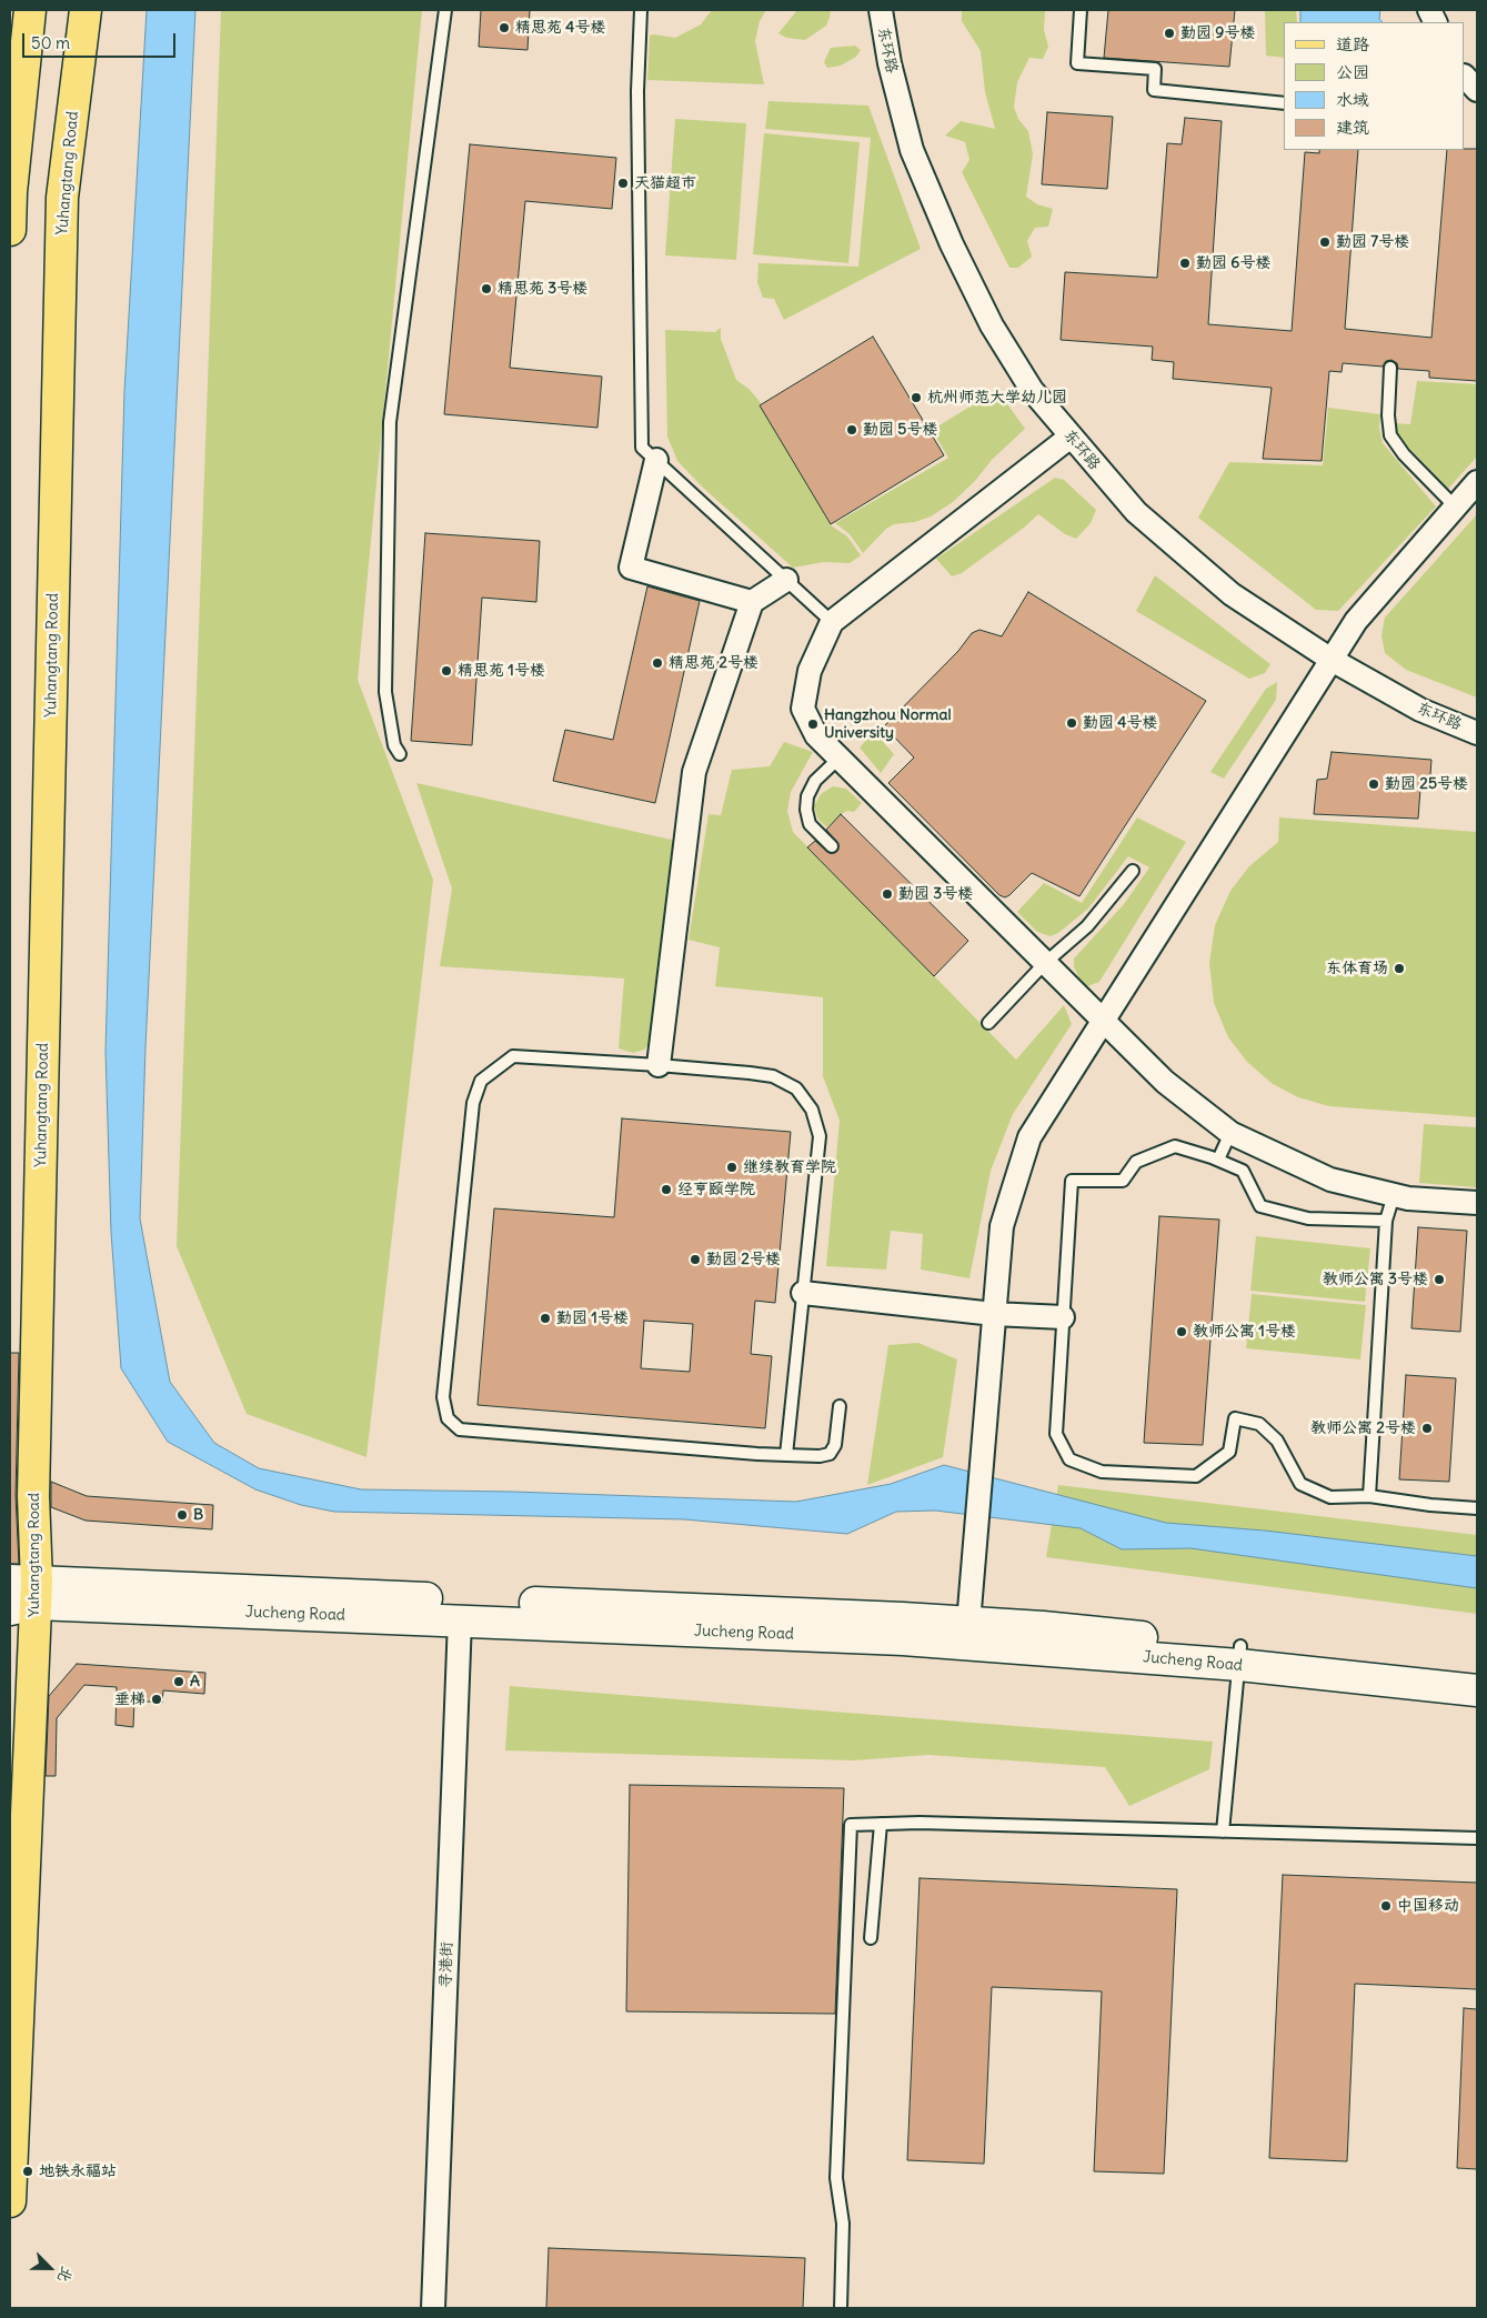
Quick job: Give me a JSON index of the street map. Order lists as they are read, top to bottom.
{
  "streets": {
    "main road": ["Yuhangtang Road"],
    "street": ["东环路", "Jucheng Road", "寻港街"]
  },
  "crossings": [
    ["Yuhangtang Road", "Jucheng Road"],
    ["Jucheng Road", "寻港街"]
  ],
  "places": [
    "精思苑 4号楼",
    "勤园 9号楼",
    "天猫超市",
    "勤园 7号楼",
    "勤园 6号楼",
    "精思苑 3号楼",
    "杭州师范大学幼儿园",
    "勤园 5号楼",
    "精思苑 2号楼",
    "精思苑 1号楼",
    "勤园 4号楼",
    "Hangzhou Normal University",
    "勤园 25号楼",
    "勤园 3号楼",
    "东体育场",
    "继续教育学院",
    "经亨颐学院",
    "勤园 2号楼",
    "教师公寓 3号楼",
    "勤园 1号楼",
    "教师公寓 1号楼",
    "教师公寓 2号楼",
    "B",
    "A",
    "垂梯",
    "中国移动",
    "地铁永福站"
  ],
  "legend": [
    "道路",
    "公园",
    "水域",
    "建筑"
  ],
  "scale_bar": "50 m",
  "north": "bottom right"
}
